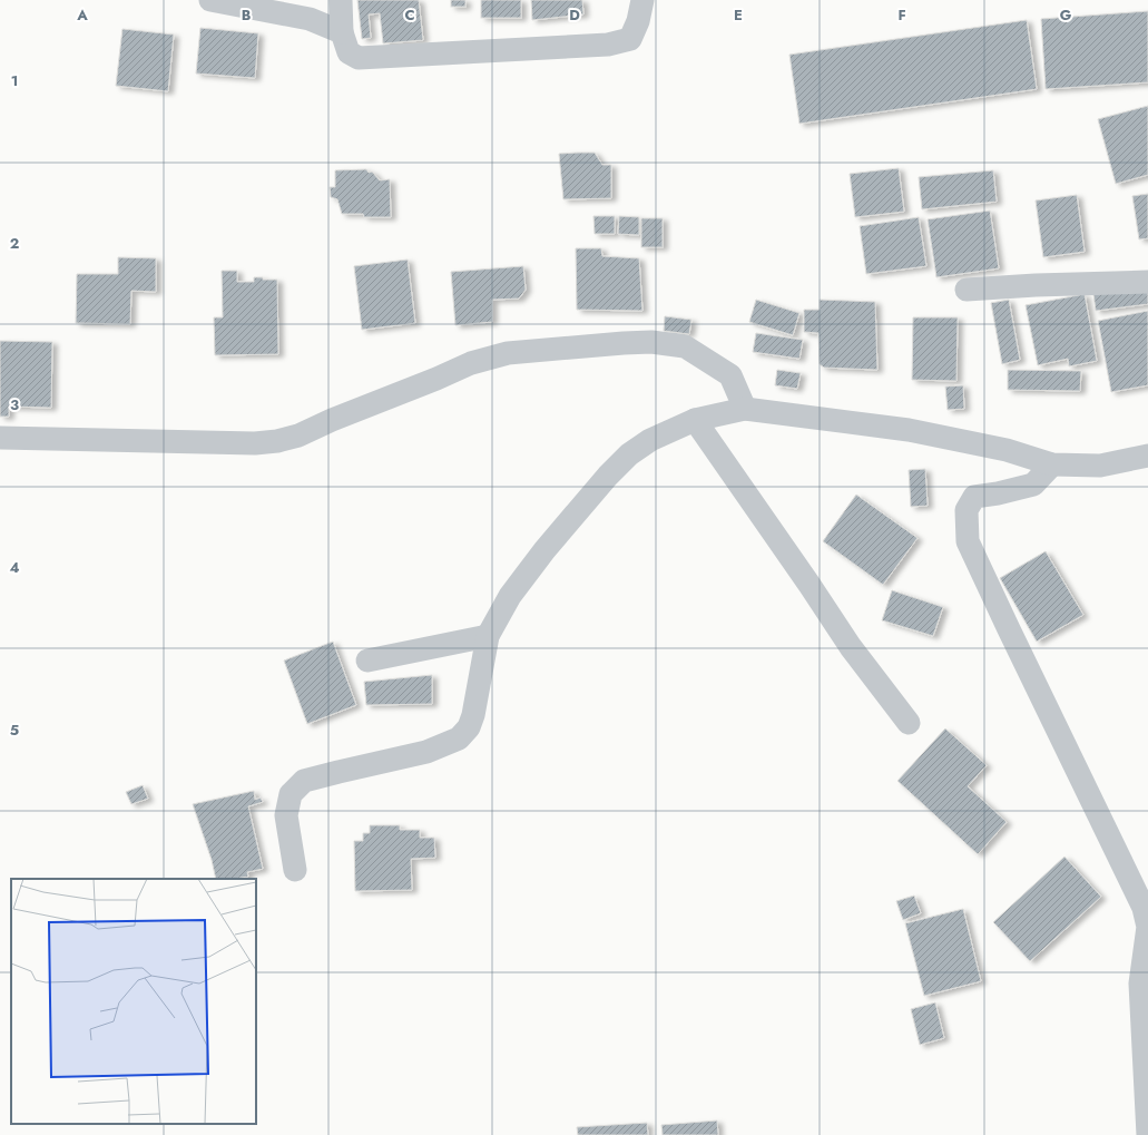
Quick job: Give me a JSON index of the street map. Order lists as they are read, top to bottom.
{
  "grid": {
    "columns": [
      "A",
      "B",
      "C",
      "D",
      "E",
      "F",
      "G"
    ],
    "rows": [
      "1",
      "2",
      "3",
      "4",
      "5"
    ]
  }
}
